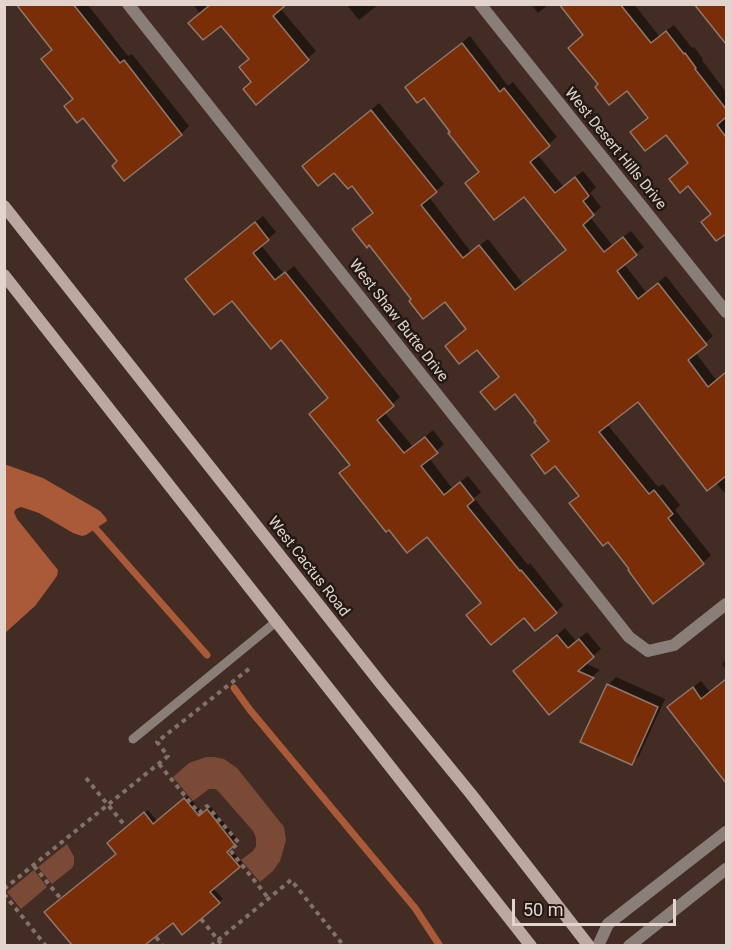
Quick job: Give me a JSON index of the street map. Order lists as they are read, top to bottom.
{
  "streets": {
    "main road": ["West Cactus Road"],
    "street": ["West Desert Hills Drive", "West Shaw Butte Drive"]
  },
  "scale_bar": "50 m"
}
